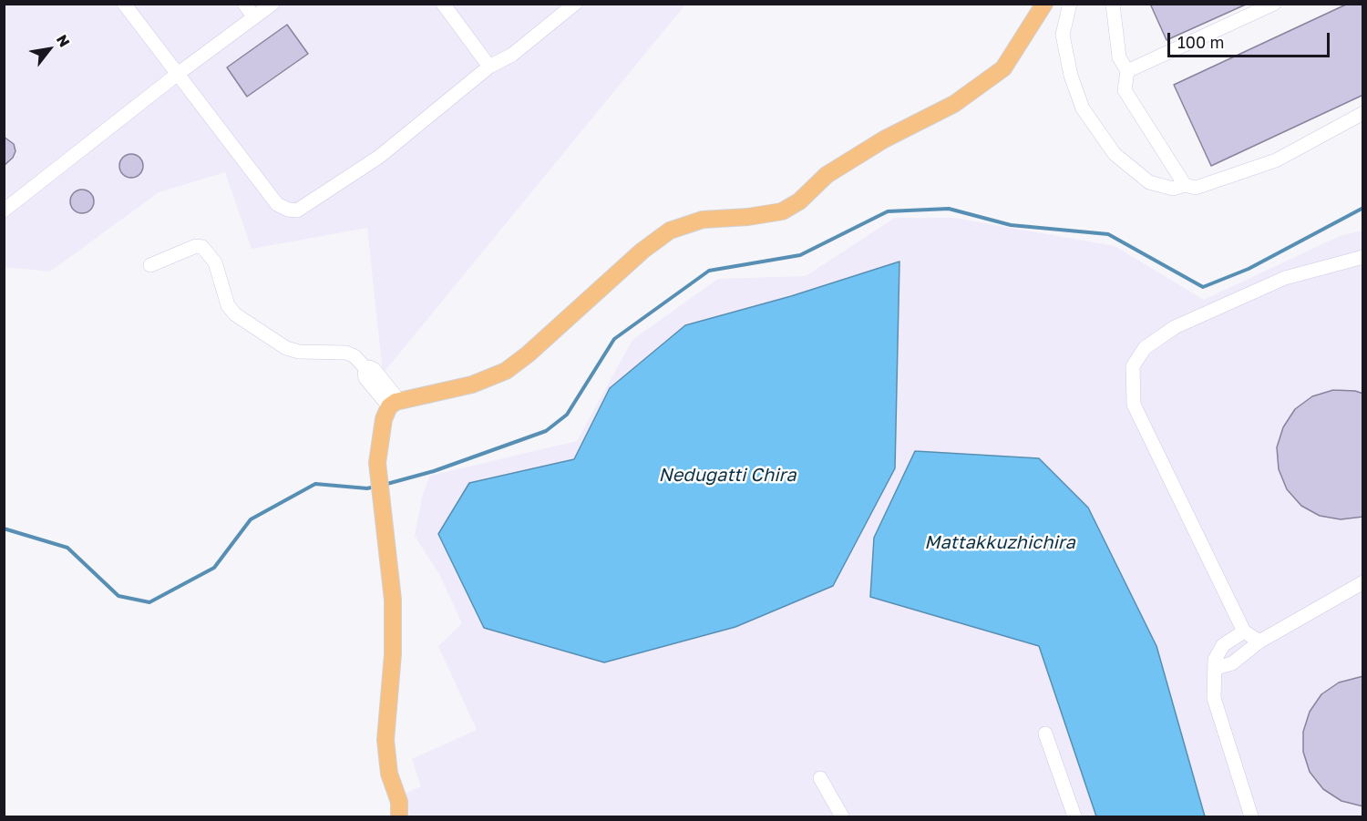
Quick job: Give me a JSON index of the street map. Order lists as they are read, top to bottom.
{
  "water": ["Nedugatti Chira", "Mattakkuzhichira"],
  "scale_bar": "100 m",
  "north": "top right"
}
